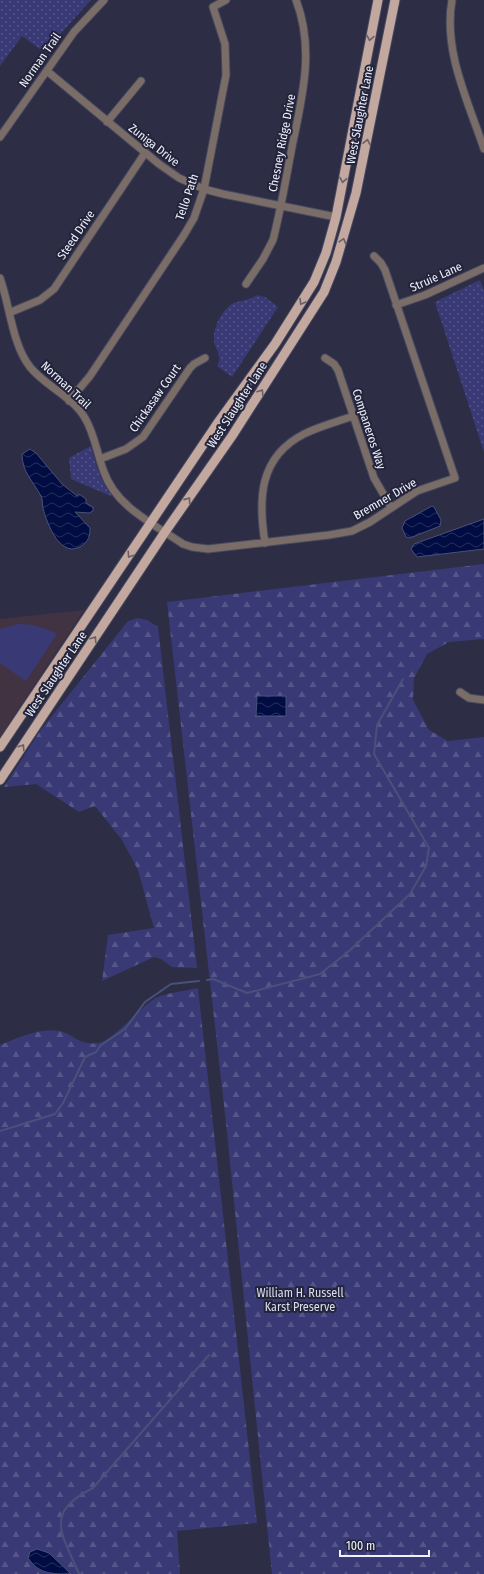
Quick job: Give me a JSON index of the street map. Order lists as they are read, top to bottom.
{
  "streets": {
    "main road": ["West Slaughter Lane"],
    "street": [
      "Norman Trail",
      "Chesney Ridge Drive",
      "Zuniga Drive",
      "Tello Path",
      "Steed Drive",
      "Struie Lane",
      "Chickasaw Court",
      "Companeros Way",
      "Bremner Drive"
    ]
  },
  "crossings": [
    ["Norman Trail", "West Slaughter Lane"],
    ["Norman Trail", "Zuniga Drive"],
    ["Norman Trail", "Tello Path"],
    ["Norman Trail", "Steed Drive"],
    ["Norman Trail", "Chickasaw Court"],
    ["Norman Trail", "Bremner Drive"],
    ["West Slaughter Lane", "Zuniga Drive"],
    ["West Slaughter Lane", "Bremner Drive"],
    ["Chesney Ridge Drive", "Zuniga Drive"],
    ["Zuniga Drive", "Tello Path"],
    ["Zuniga Drive", "Steed Drive"],
    ["Struie Lane", "Bremner Drive"],
    ["Companeros Way", "Bremner Drive"]
  ],
  "parks": ["William H. Russell Karst Preserve"],
  "scale_bar": "100 m"
}
